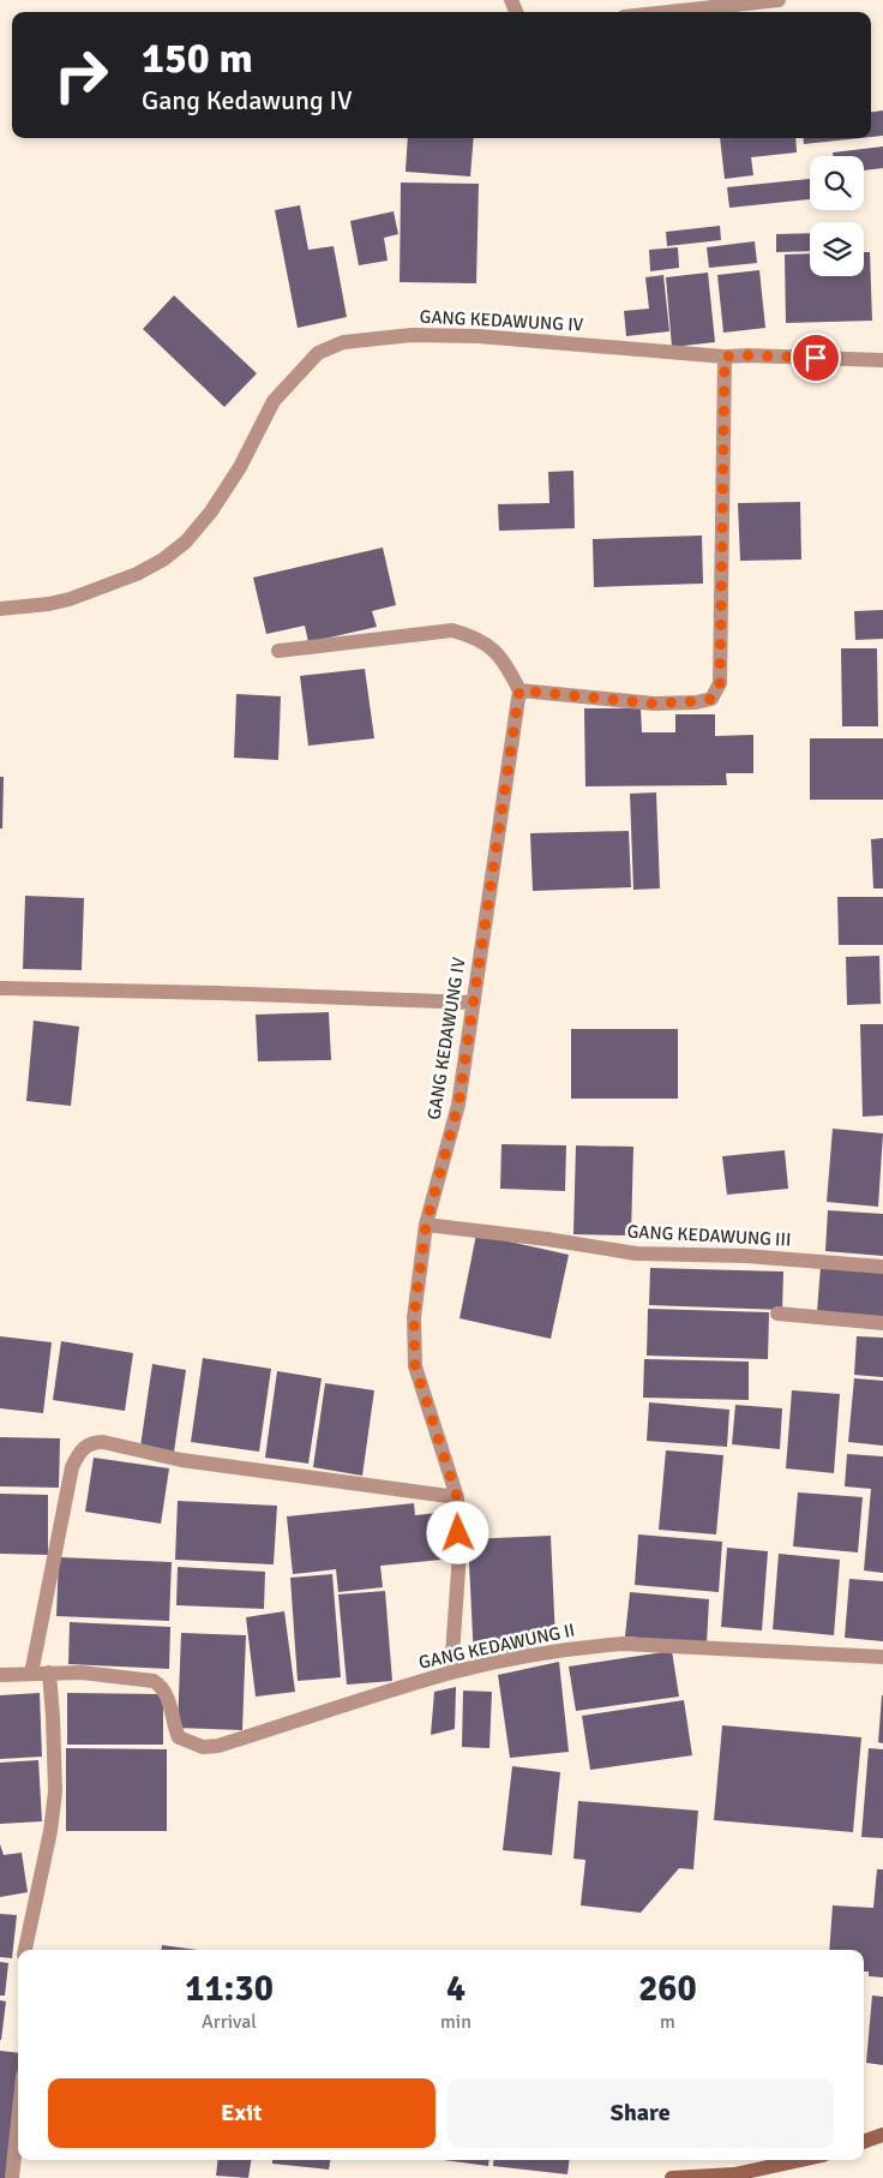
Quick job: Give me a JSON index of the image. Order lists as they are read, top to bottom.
{
  "streets": {
    "street": ["GANG KEDAWUNG IV", "GANG KEDAWUNG III", "GANG KEDAWUNG II"]
  },
  "crossings": [
    ["GANG KEDAWUNG IV", "GANG KEDAWUNG III"],
    ["GANG KEDAWUNG IV", "GANG KEDAWUNG II"]
  ],
  "page": {
    "turn": ["150 m", "Gang Kedawung IV"],
    "eta": [
      "11:30",
      "Arrival",
      "4",
      "min",
      "260",
      "m"
    ],
    "buttons": ["Exit", "Share"]
  }
}
